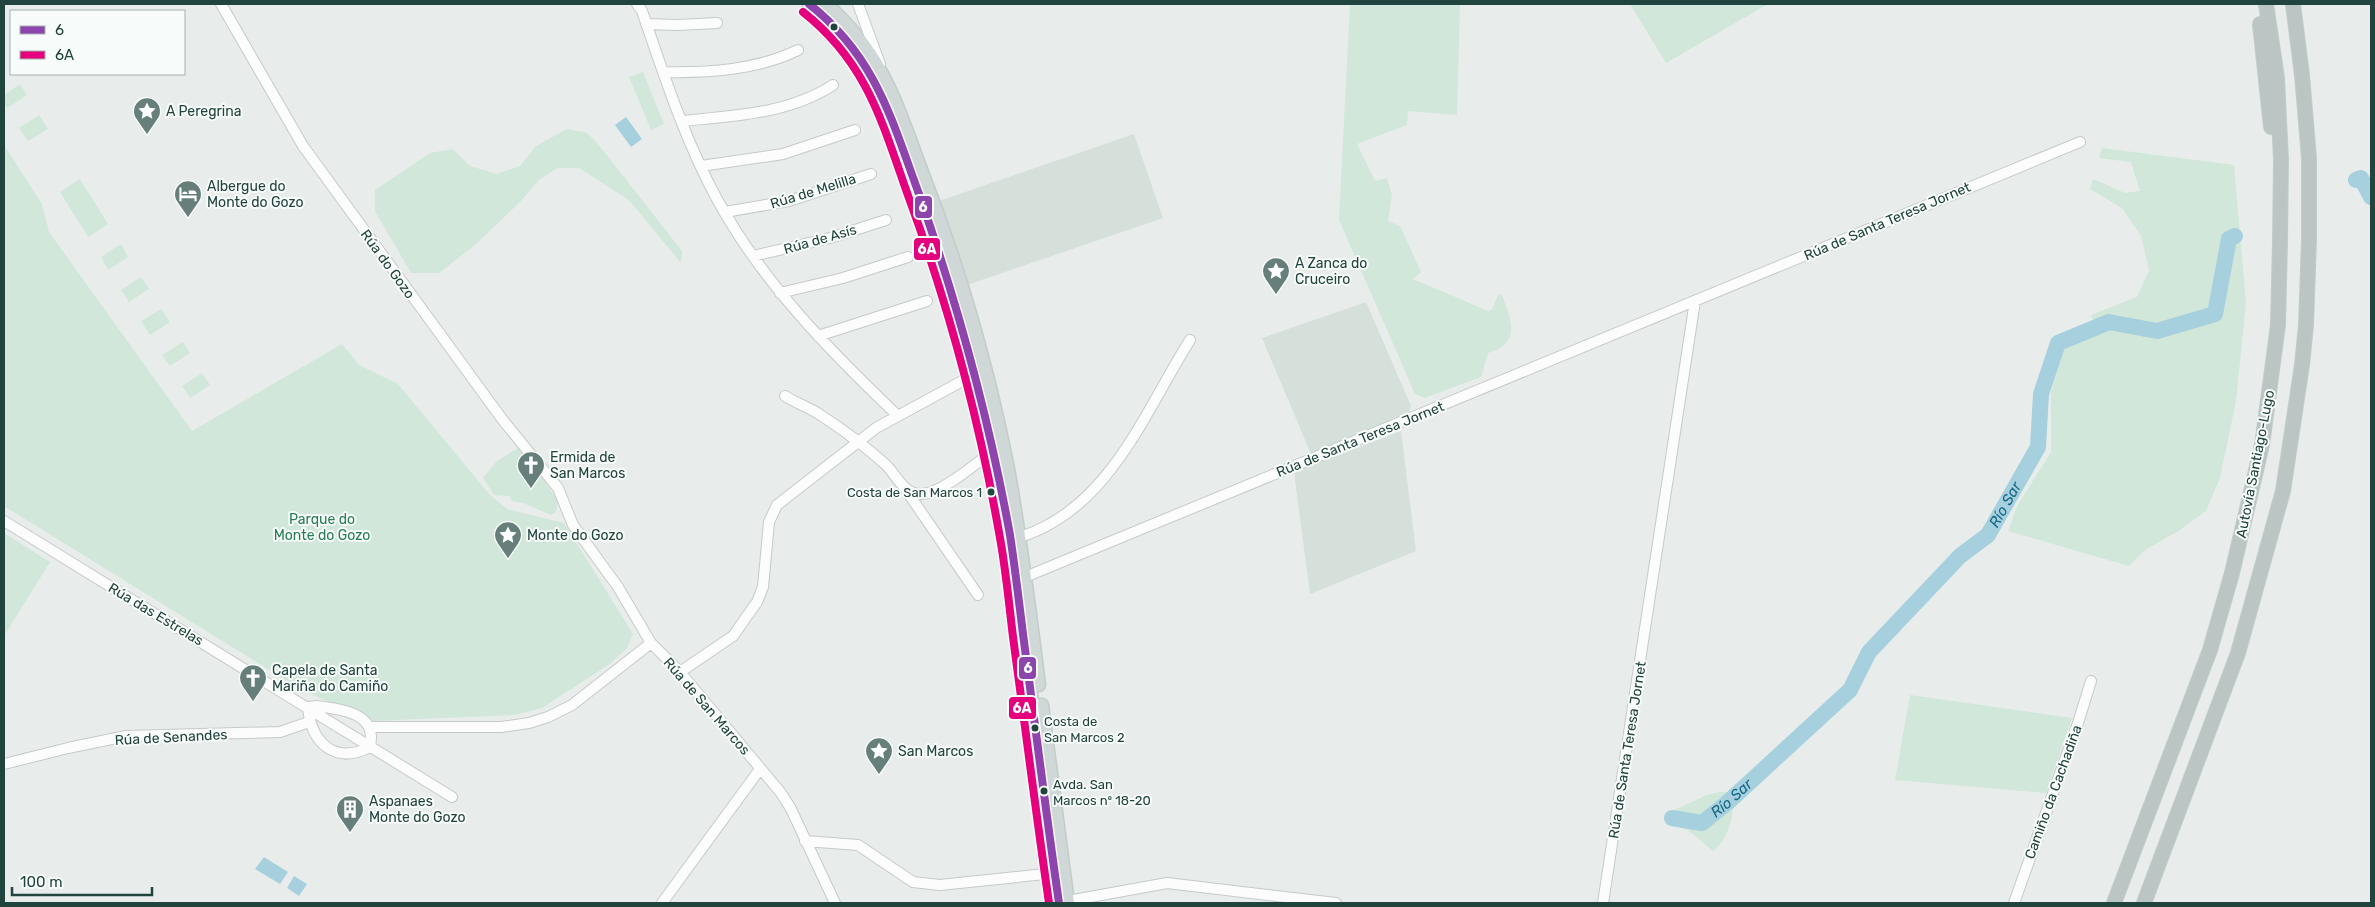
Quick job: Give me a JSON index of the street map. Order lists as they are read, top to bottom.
{
  "streets": {
    "highway": ["Autovía Santiago-Lugo"],
    "street": [
      "Rúa de Melilla",
      "Rúa de Santa Teresa Jornet",
      "Rúa de Asís",
      "Rúa do Gozo",
      "Rúa das Estrelas",
      "Rúa de San Marcos",
      "Rúa de Senandes",
      "Camiño da Cachadiña"
    ]
  },
  "crossings": [
    ["Rúa do Gozo", "Rúa de San Marcos"]
  ],
  "water": ["Río Sar"],
  "parks": ["Parque do Monte do Gozo"],
  "places": {
    "place": [
      "A Peregrina",
      "A Zanca do Cruceiro",
      "Monte do Gozo",
      "San Marcos"
    ],
    "hotel": ["Albergue do Monte do Gozo"],
    "church": ["Ermida de San Marcos", "Capela de Santa Mariña do Camiño"],
    "other": ["Costa de San Marcos 1", "Costa de San Marcos 2", "Avda. San Marcos nº 18-20"],
    "building": ["Aspanaes Monte do Gozo"]
  },
  "lines": ["transit line 6", "transit line 6A"],
  "legend": ["6", "6A"],
  "scale_bar": "100 m"
}
